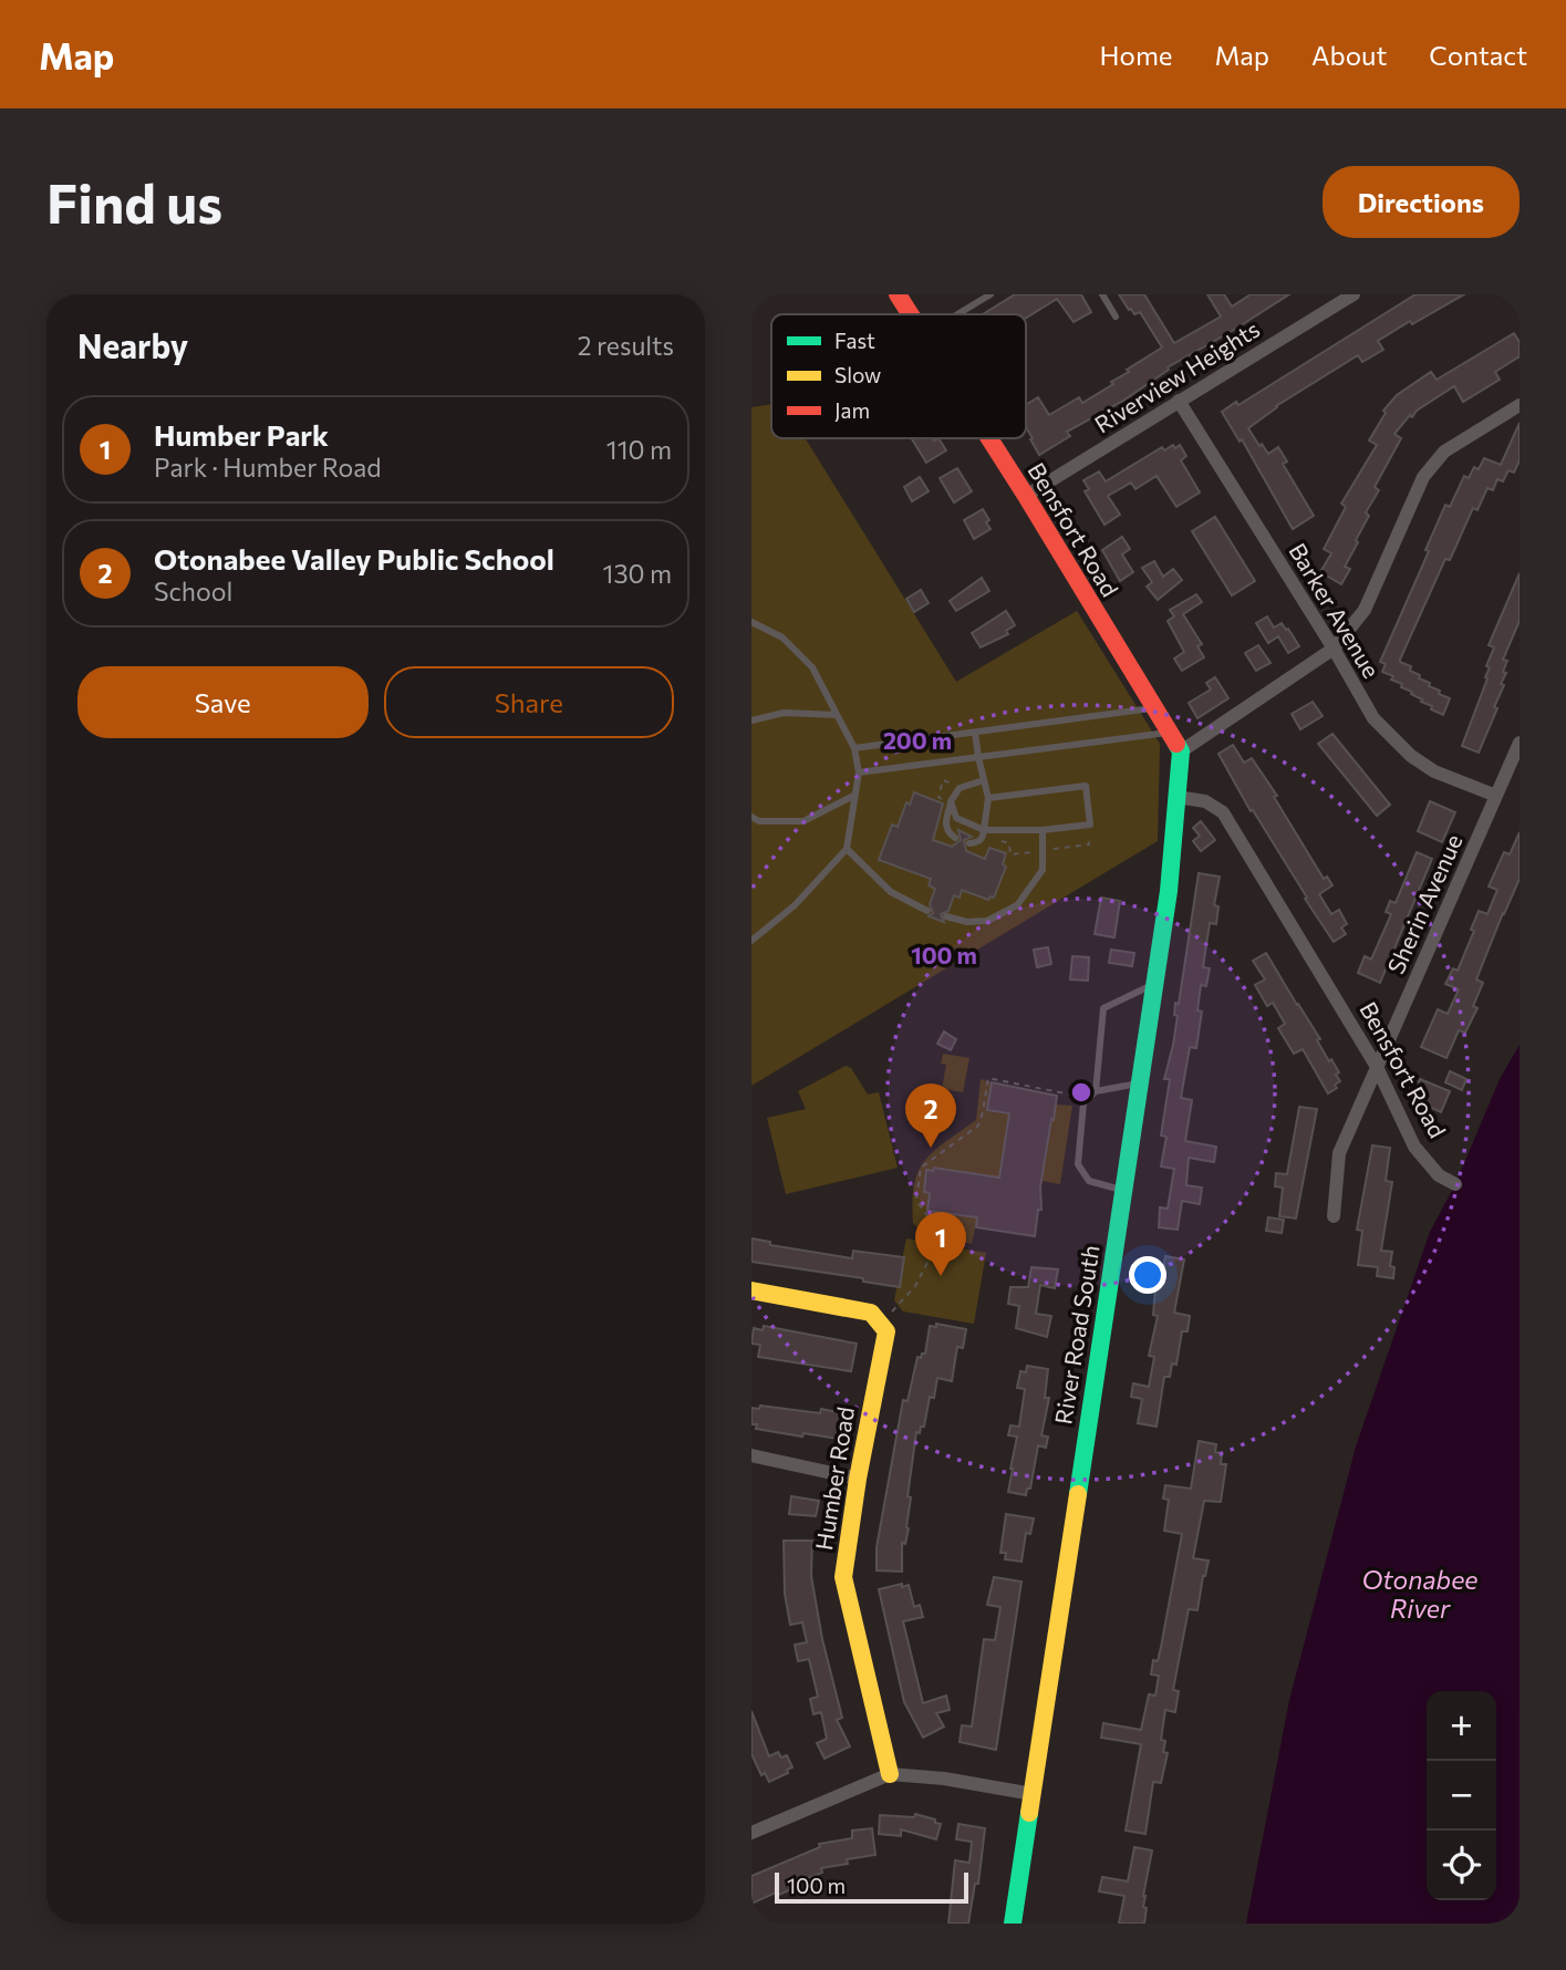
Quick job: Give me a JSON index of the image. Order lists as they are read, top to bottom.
{
  "streets": {
    "street": [
      "Riverview Heights",
      "Bensfort Road",
      "Barker Avenue",
      "Sherin Avenue",
      "River Road South",
      "Humber Road"
    ]
  },
  "crossings": [
    ["Riverview Heights", "Bensfort Road"],
    ["Riverview Heights", "Barker Avenue"],
    ["Bensfort Road", "Sherin Avenue"],
    ["Bensfort Road", "River Road South"],
    ["Barker Avenue", "Sherin Avenue"]
  ],
  "water": ["Otonabee River"],
  "legend": ["Fast", "Slow", "Jam"],
  "scale_bar": "100 m",
  "page": {
    "header": "Map",
    "nav": [
      "Home",
      "Map",
      "About",
      "Contact"
    ],
    "buttons": [
      "Directions",
      ["Save", "Share"]
    ],
    "title": "Find us",
    "heading": ["Nearby", "2 results"],
    "list": [
      {
        "mark": "1",
        "name": "Humber Park",
        "note": "Park · Humber Road",
        "value": "110 m"
      },
      {
        "mark": "2",
        "name": "Otonabee Valley Public School",
        "note": "School",
        "value": "130 m"
      }
    ],
    "pins": ["2", "1"],
    "map_buttons": ["+", "−"],
    "scale": "100 m"
  },
  "rings": ["200 m", "100 m"]
}
